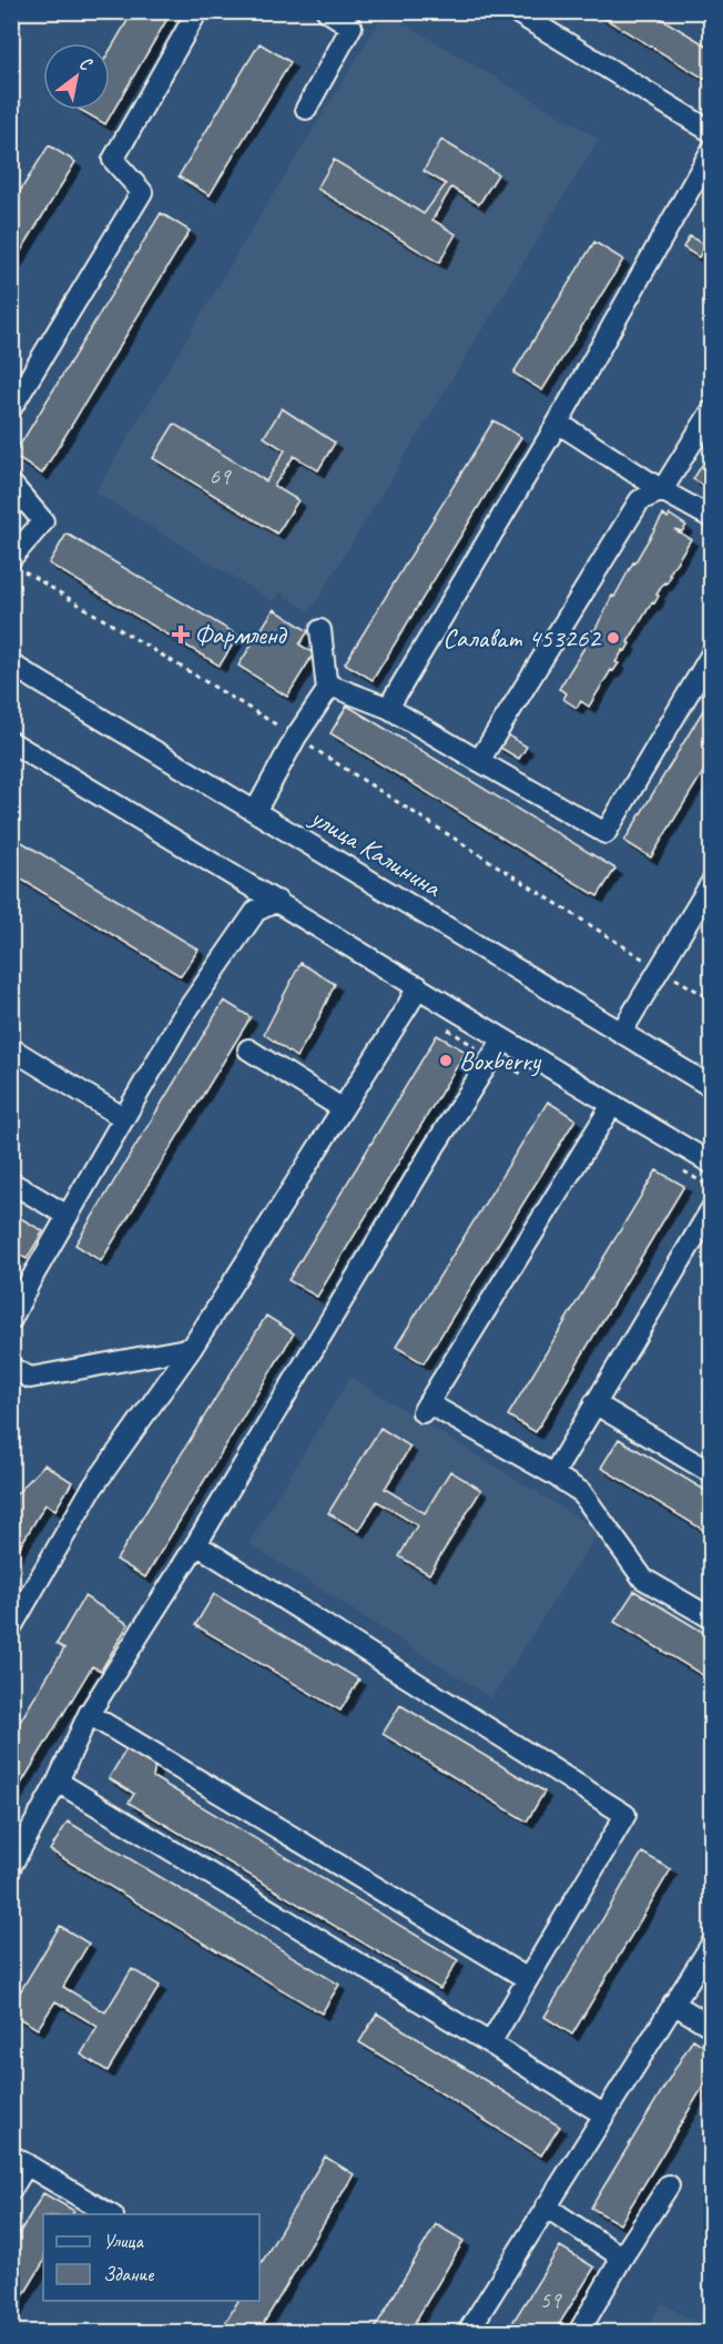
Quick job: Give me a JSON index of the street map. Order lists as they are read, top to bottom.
{
  "streets": {
    "street": ["улица Калинина"]
  },
  "places": {
    "health": ["Фармленд"],
    "other": ["Салават 453262", "Boxberry"]
  },
  "house_numbers": ["69", "59"],
  "legend": ["Улица", "Здание"],
  "north": "top right"
}
